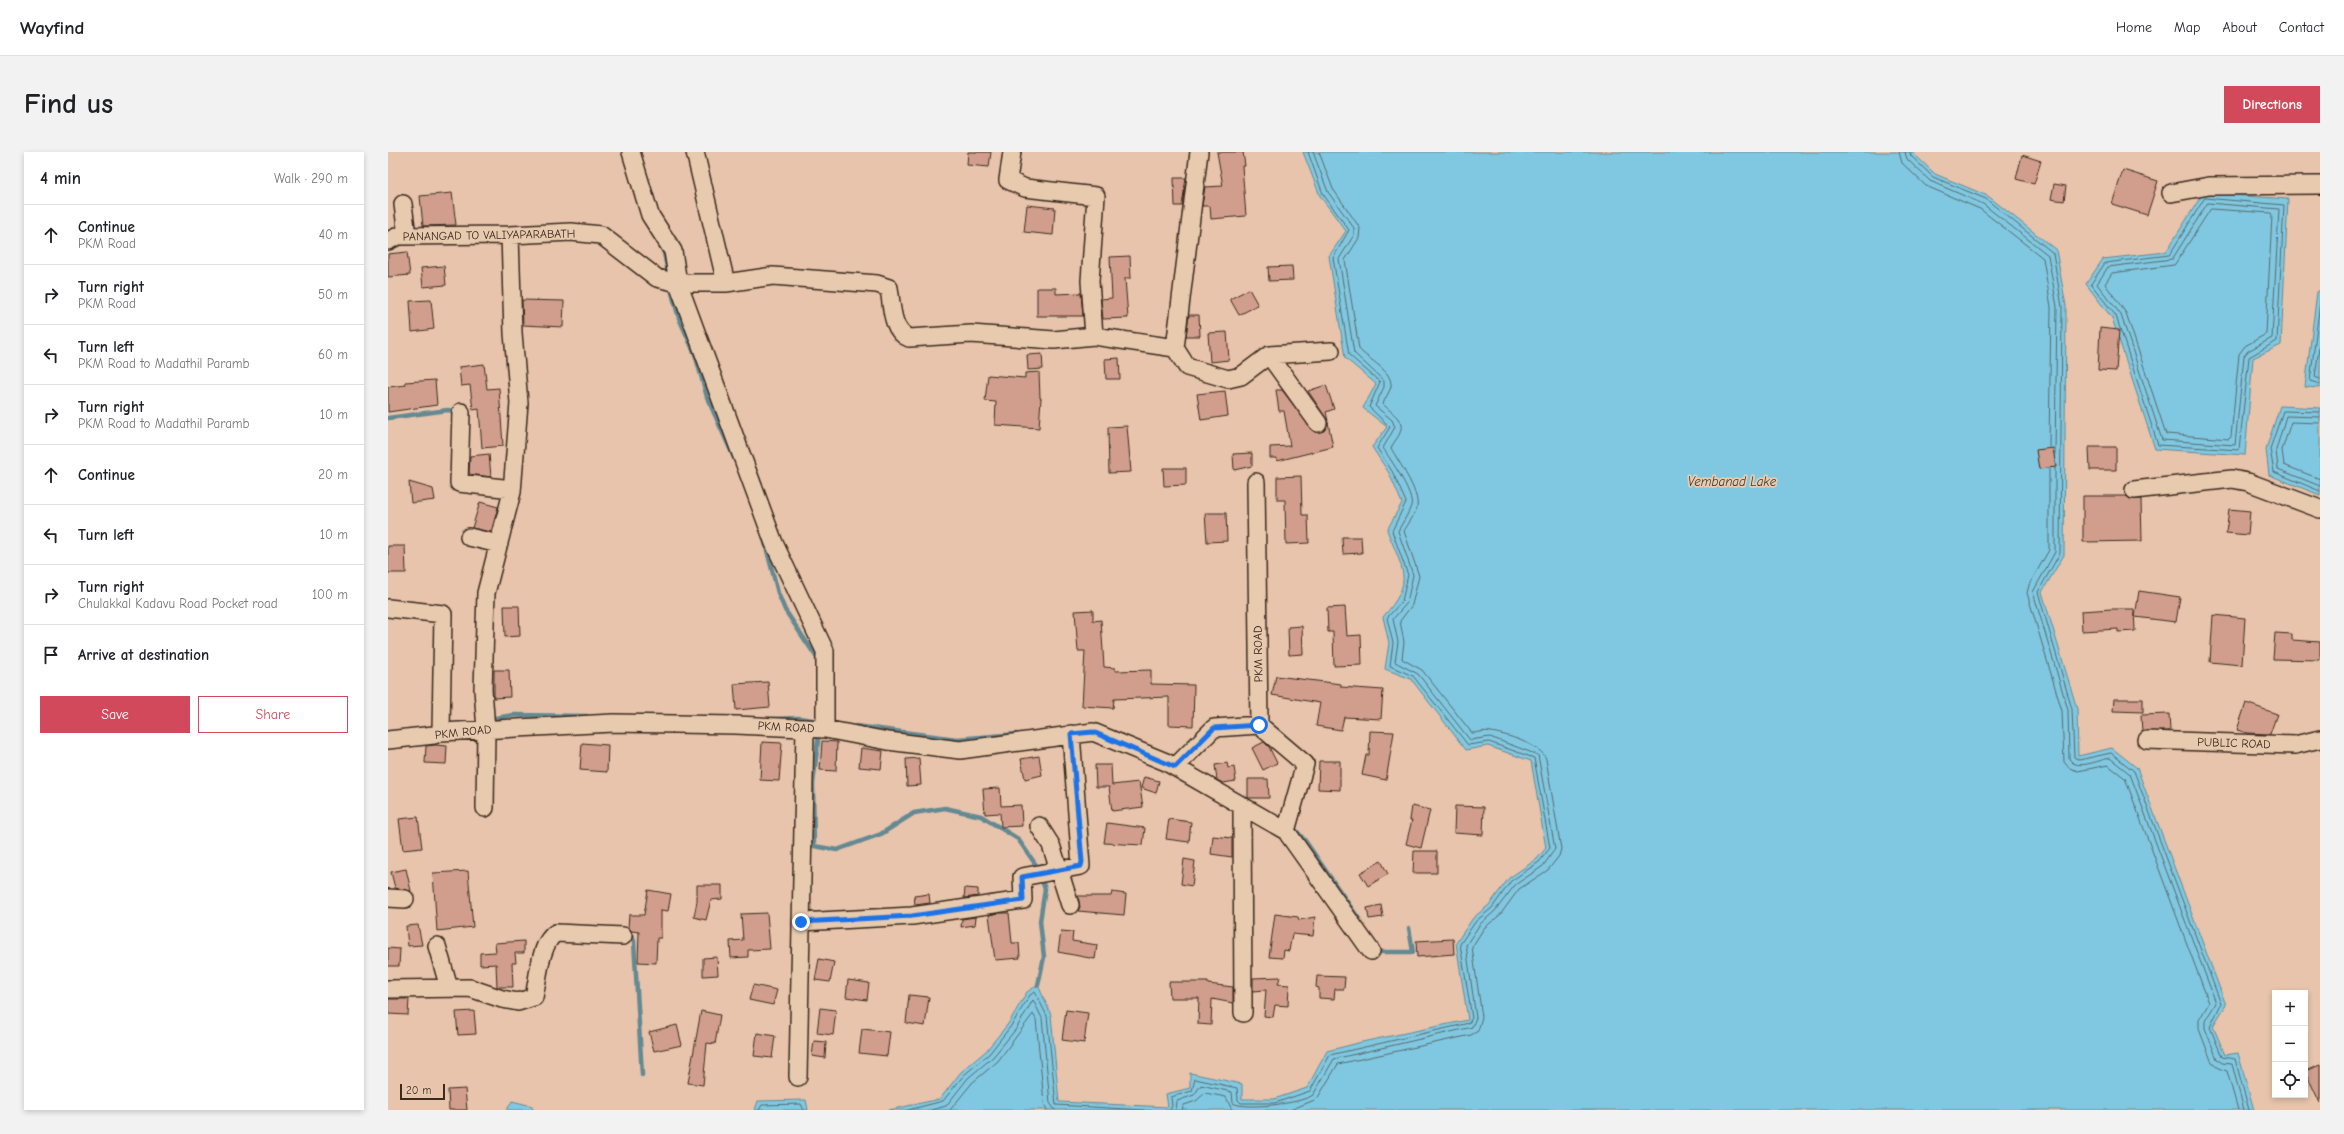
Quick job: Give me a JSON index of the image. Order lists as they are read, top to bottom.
{
  "streets": {
    "street": ["PANANGAD TO VALIYAPARABATH", "PKM ROAD", "PUBLIC ROAD"]
  },
  "water": ["Vembanad Lake"],
  "scale_bar": "20 m",
  "page": {
    "header": "Wayfind",
    "nav": [
      "Home",
      "Map",
      "About",
      "Contact"
    ],
    "buttons": [
      "Directions",
      ["Save", "Share"]
    ],
    "title": "Find us",
    "heading": ["4 min", "Walk · 290 m"],
    "list": [
      ["Continue", "PKM Road", "40 m"],
      ["Turn right", "PKM Road", "50 m"],
      ["Turn left", "PKM Road to Madathil Paramb", "60 m"],
      ["Turn right", "PKM Road to Madathil Paramb", "10 m"],
      ["Continue", "20 m"],
      ["Turn left", "10 m"],
      ["Turn right", "Chulakkal Kadavu Road Pocket road", "100 m"],
      "Arrive at destination"
    ],
    "map_buttons": ["+", "−"],
    "scale": "20 m"
  }
}
